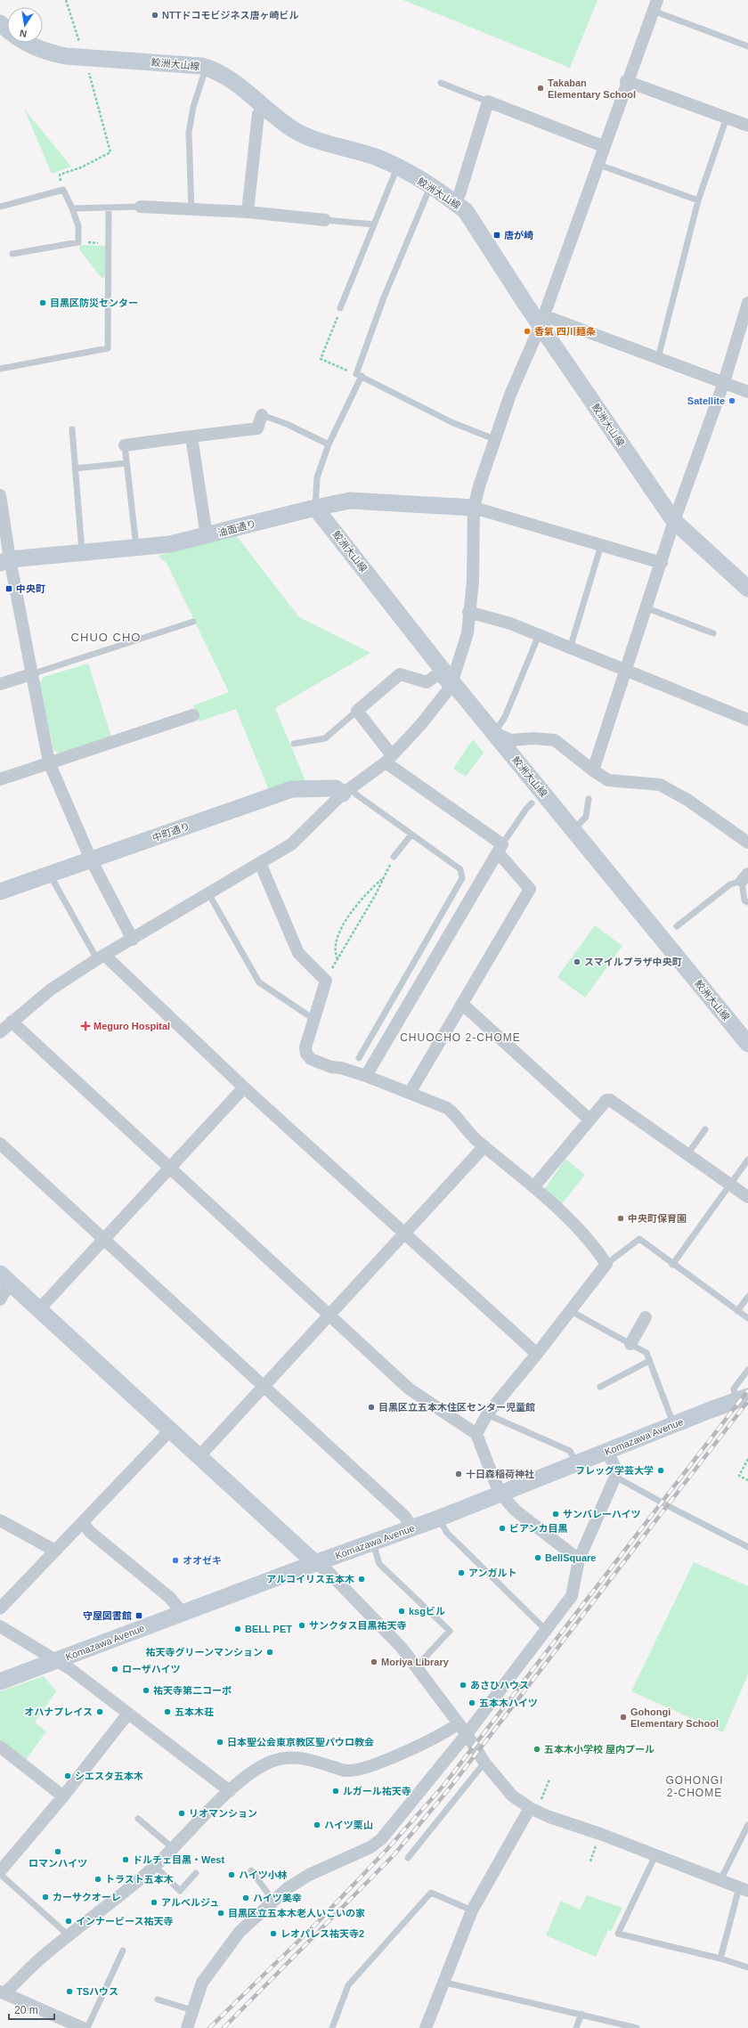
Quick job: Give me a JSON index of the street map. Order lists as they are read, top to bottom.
{
  "streets": {
    "main road": [
      "鮫洲大山線",
      "油面通り",
      "中町通り",
      "Komazawa Avenue"
    ]
  },
  "crossings": [
    ["鮫洲大山線", "油面通り"]
  ],
  "districts": ["CHUO CHO", "CHUOCHO 2-CHOME", "GOHONGI 2-CHOME"],
  "places": {
    "other": [
      "NTTドコモビジネス唐ヶ崎ビル",
      "Takaban Elementary School",
      "目黒区防災センター",
      "香氣 四川麺条",
      "Satellite",
      "スマイルプラザ中央町",
      "中央町保育園",
      "目黒区立五本木住区センター児童館",
      "フレッグ学芸大学",
      "十日森稲荷神社",
      "サンバレーハイツ",
      "ビアンカ目黒",
      "BellSquare",
      "オオゼキ",
      "アンガルト",
      "アルコイリス五本木",
      "ksgビル",
      "サンクタス目黒祐天寺",
      "BELL PET",
      "祐天寺グリーンマンション",
      "Moriya Library",
      "ローザハイツ",
      "あさひハウス",
      "祐天寺第二コーポ",
      "五本木ハイツ",
      "オハナプレイス",
      "五本木荘",
      "Gohongi Elementary School",
      "日本聖公会東京教区聖パウロ教会",
      "五本木小学校 屋内プール",
      "シエスタ五本木",
      "ルガール祐天寺",
      "リオマンション",
      "ハイツ栗山",
      "ロマンハイツ",
      "ドルチェ目黒・West",
      "ハイツ小林",
      "トラスト五本木",
      "カーサクオーレ",
      "ハイツ美幸",
      "アルベルジュ",
      "目黒区立五本木老人いこいの家",
      "インナーピース祐天寺",
      "レオパレス祐天寺2",
      "TSハウス"
    ],
    "transit": ["唐が崎", "中央町", "守屋図書館"],
    "health": ["Meguro Hospital"]
  },
  "scale_bar": "20 m",
  "north": "bottom"
}
